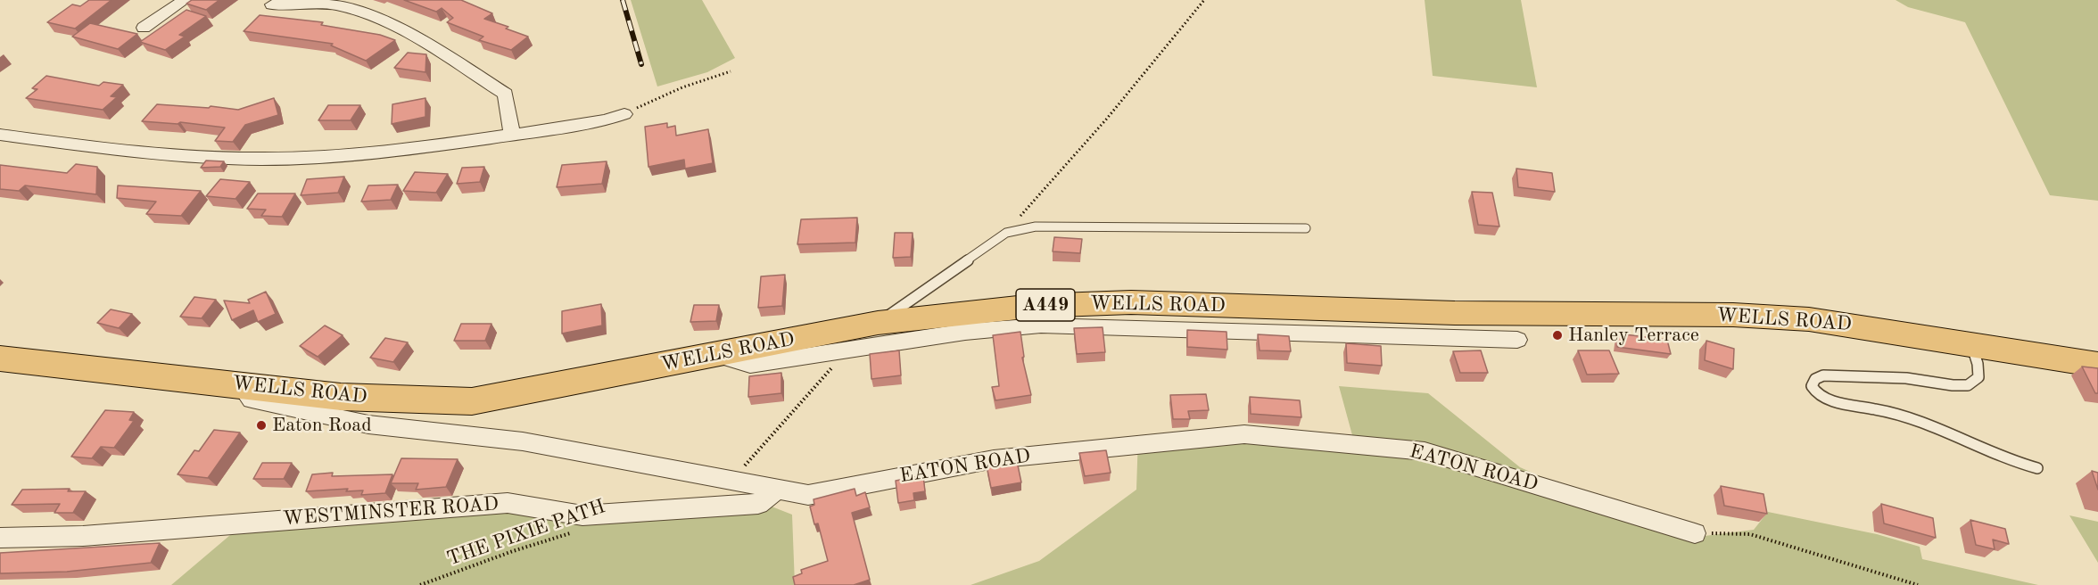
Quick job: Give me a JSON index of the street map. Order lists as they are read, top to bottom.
{
  "streets": {
    "highway": ["A449", "WELLS ROAD"],
    "street": ["EATON ROAD", "WESTMINSTER ROAD"],
    "path": ["THE PIXIE PATH"]
  },
  "crossings": [
    ["WELLS ROAD", "EATON ROAD"],
    ["EATON ROAD", "WESTMINSTER ROAD"]
  ],
  "places": ["Hanley Terrace", "Eaton Road"]
}
